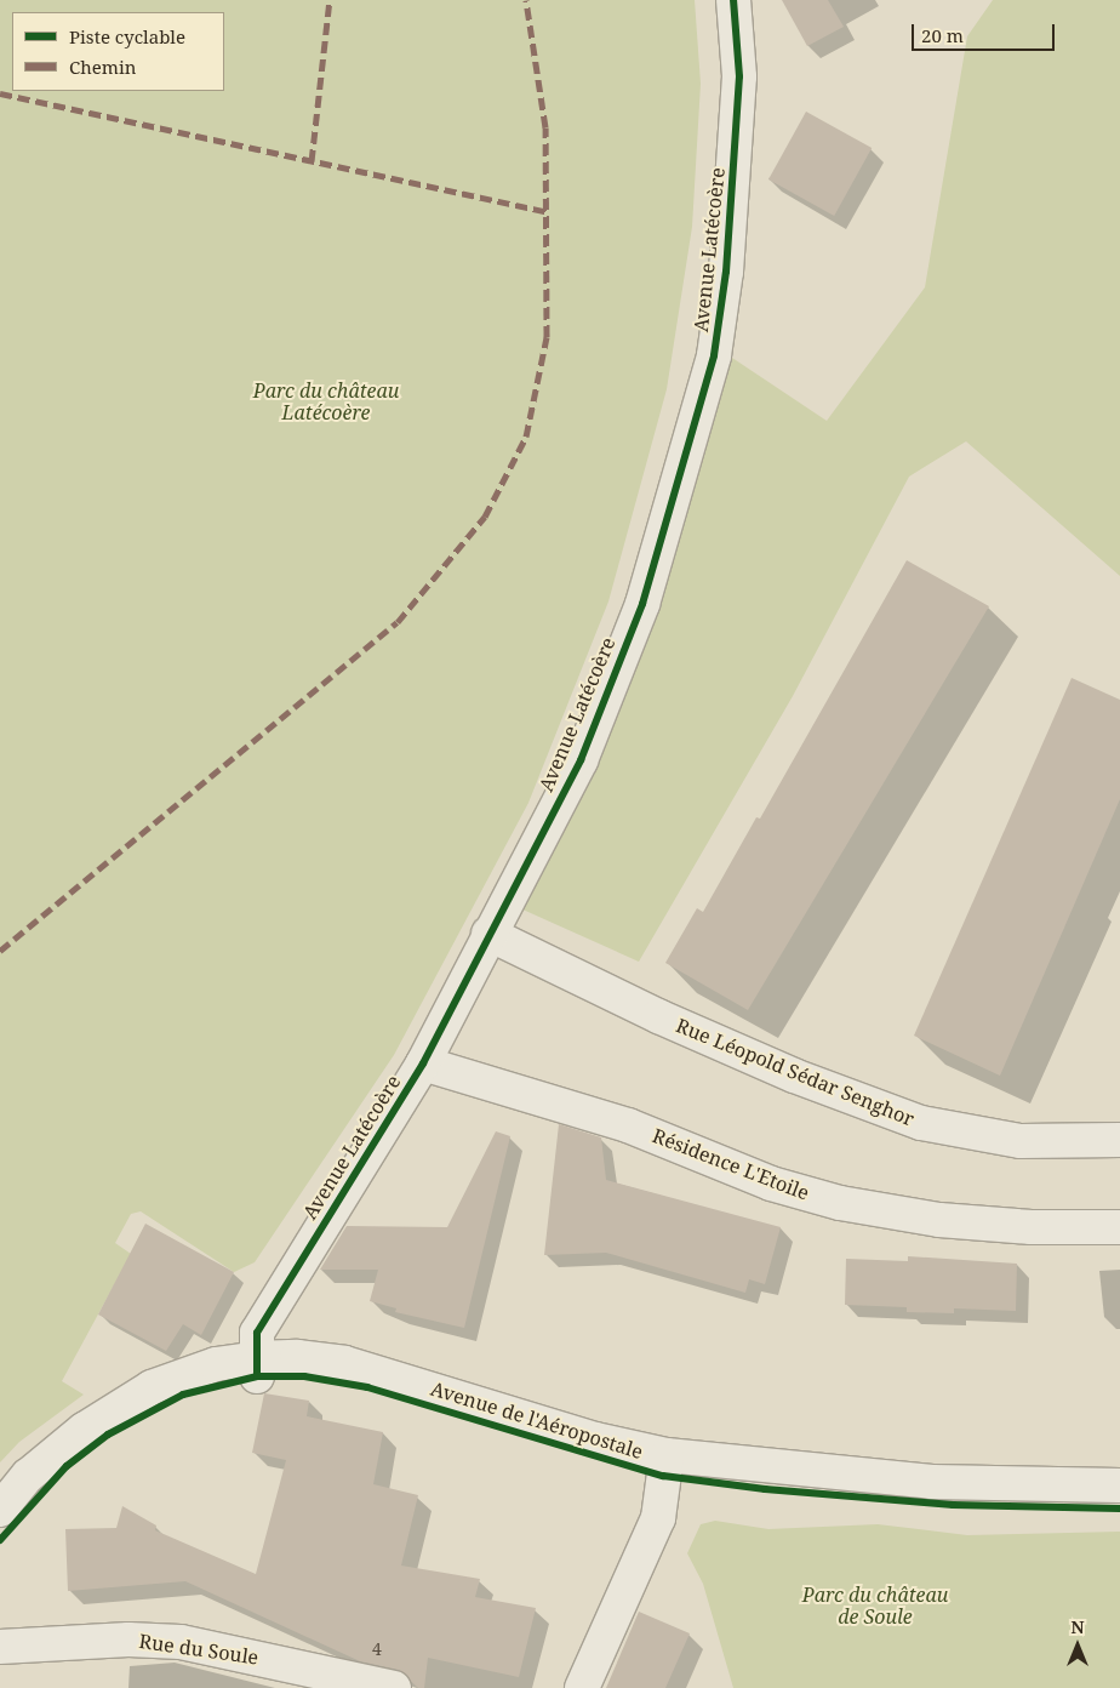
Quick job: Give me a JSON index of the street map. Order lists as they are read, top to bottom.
{
  "streets": {
    "street": [
      "Avenue Latécoère",
      "Rue Léopold Sédar Senghor",
      "Résidence L'Etoile",
      "Avenue de l'Aéropostale",
      "Rue du Soule"
    ]
  },
  "crossings": [
    ["Avenue Latécoère", "Rue Léopold Sédar Senghor"],
    ["Avenue Latécoère", "Résidence L'Etoile"],
    ["Avenue Latécoère", "Avenue de l'Aéropostale"]
  ],
  "parks": ["Parc du château Latécoère", "Parc du château de Soule"],
  "house_numbers": ["4"],
  "legend": ["Piste cyclable", "Chemin"],
  "scale_bar": "20 m",
  "north": "top"
}
